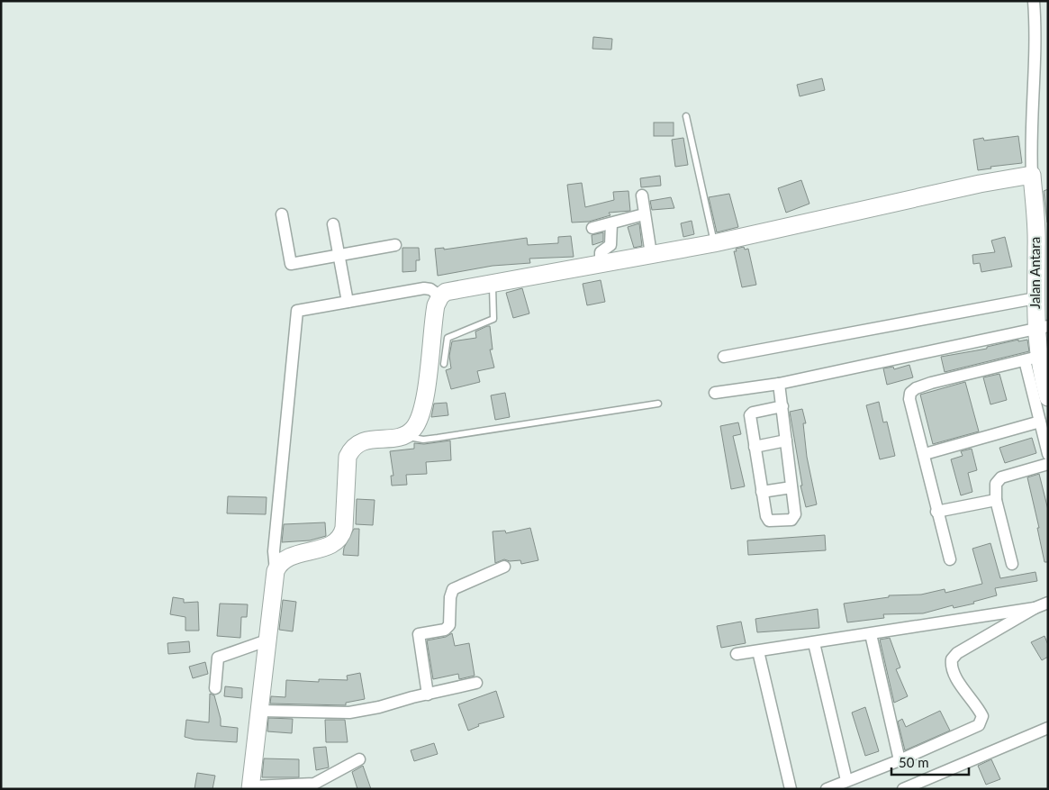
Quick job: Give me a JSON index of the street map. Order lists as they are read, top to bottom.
{
  "streets": {
    "street": ["Jalan Antara"]
  },
  "scale_bar": "50 m"
}
